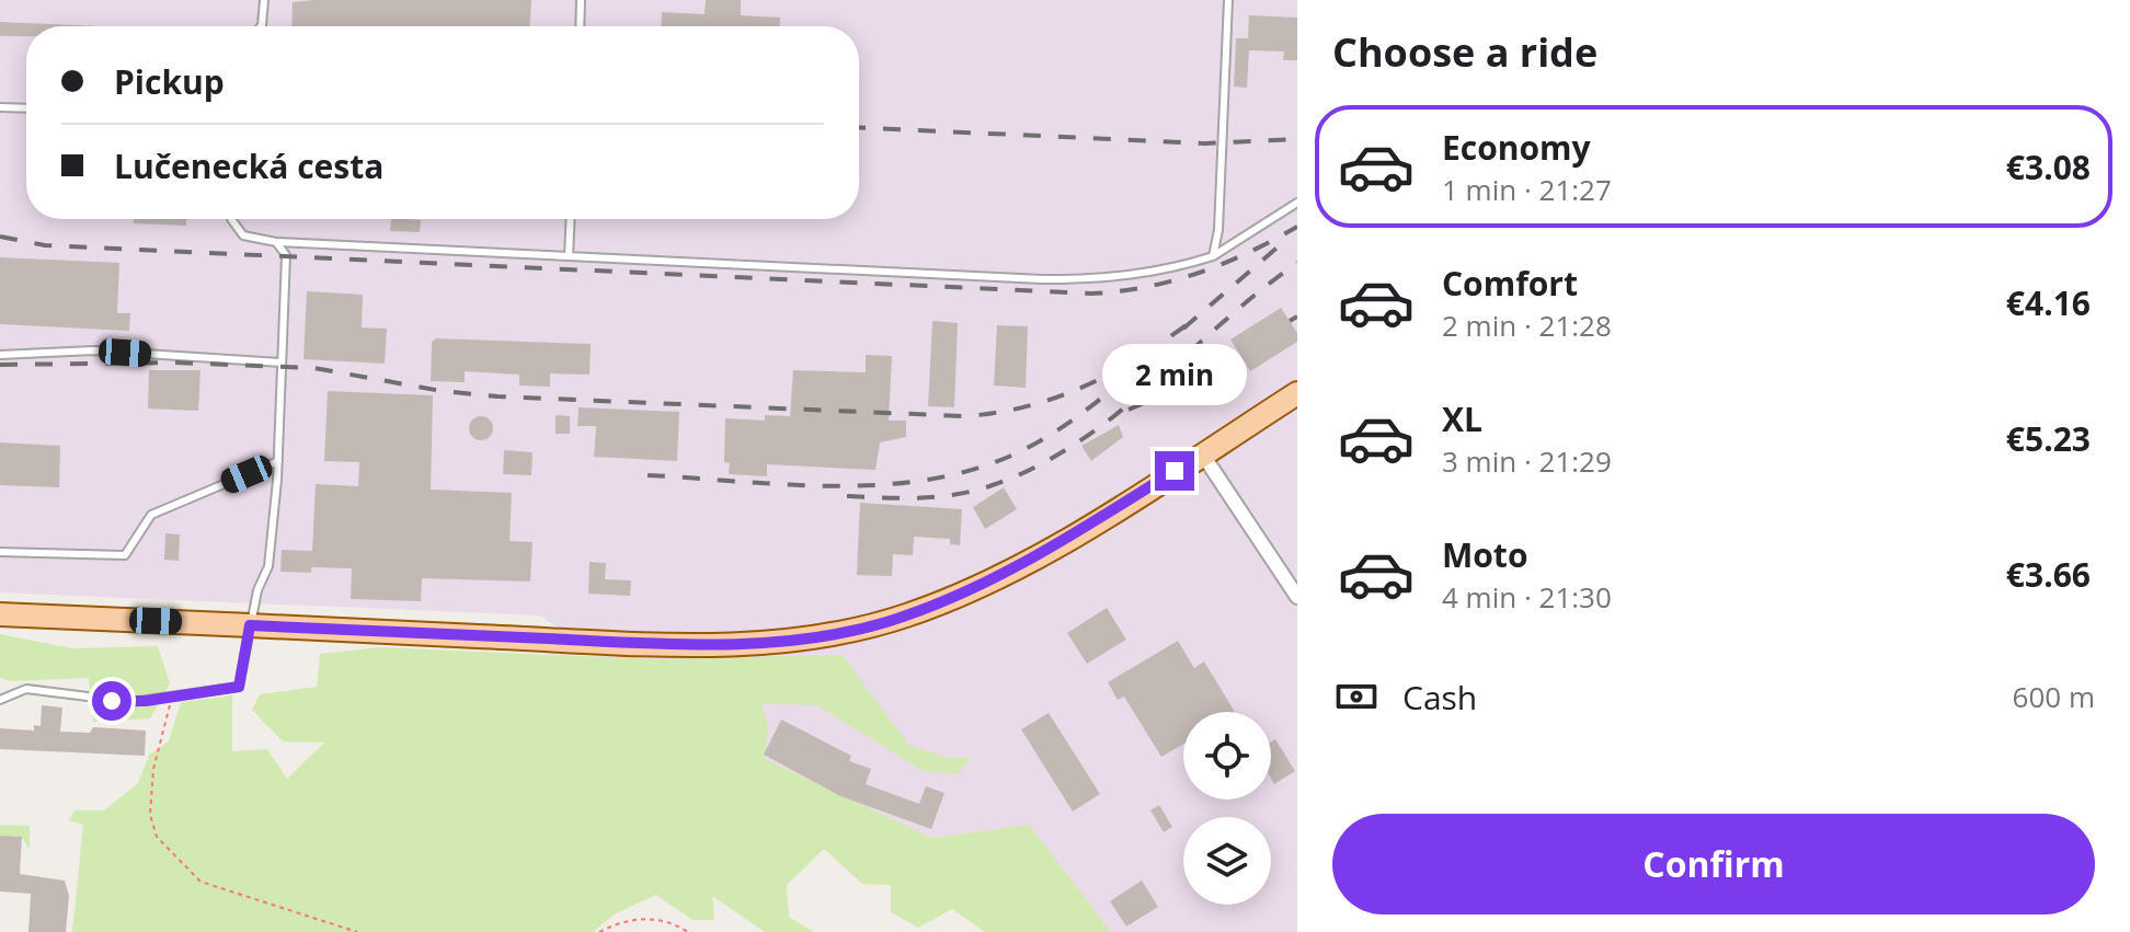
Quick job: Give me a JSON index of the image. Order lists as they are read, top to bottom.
{
  "page": {
    "heading": "Choose a ride",
    "banner": ["Pickup", "Lučenecká cesta"],
    "list": [
      {
        "name": "Economy",
        "note": "1 min · 21:27",
        "value": "€3.08"
      },
      {
        "name": "Comfort",
        "note": "2 min · 21:28",
        "value": "€4.16"
      },
      {
        "name": "XL",
        "note": "3 min · 21:29",
        "value": "€5.23"
      },
      {
        "name": "Moto",
        "note": "4 min · 21:30",
        "value": "€3.66"
      }
    ],
    "bubble": "2 min",
    "pay": ["Cash", "600 m"],
    "buttons": "Confirm"
  }
}
